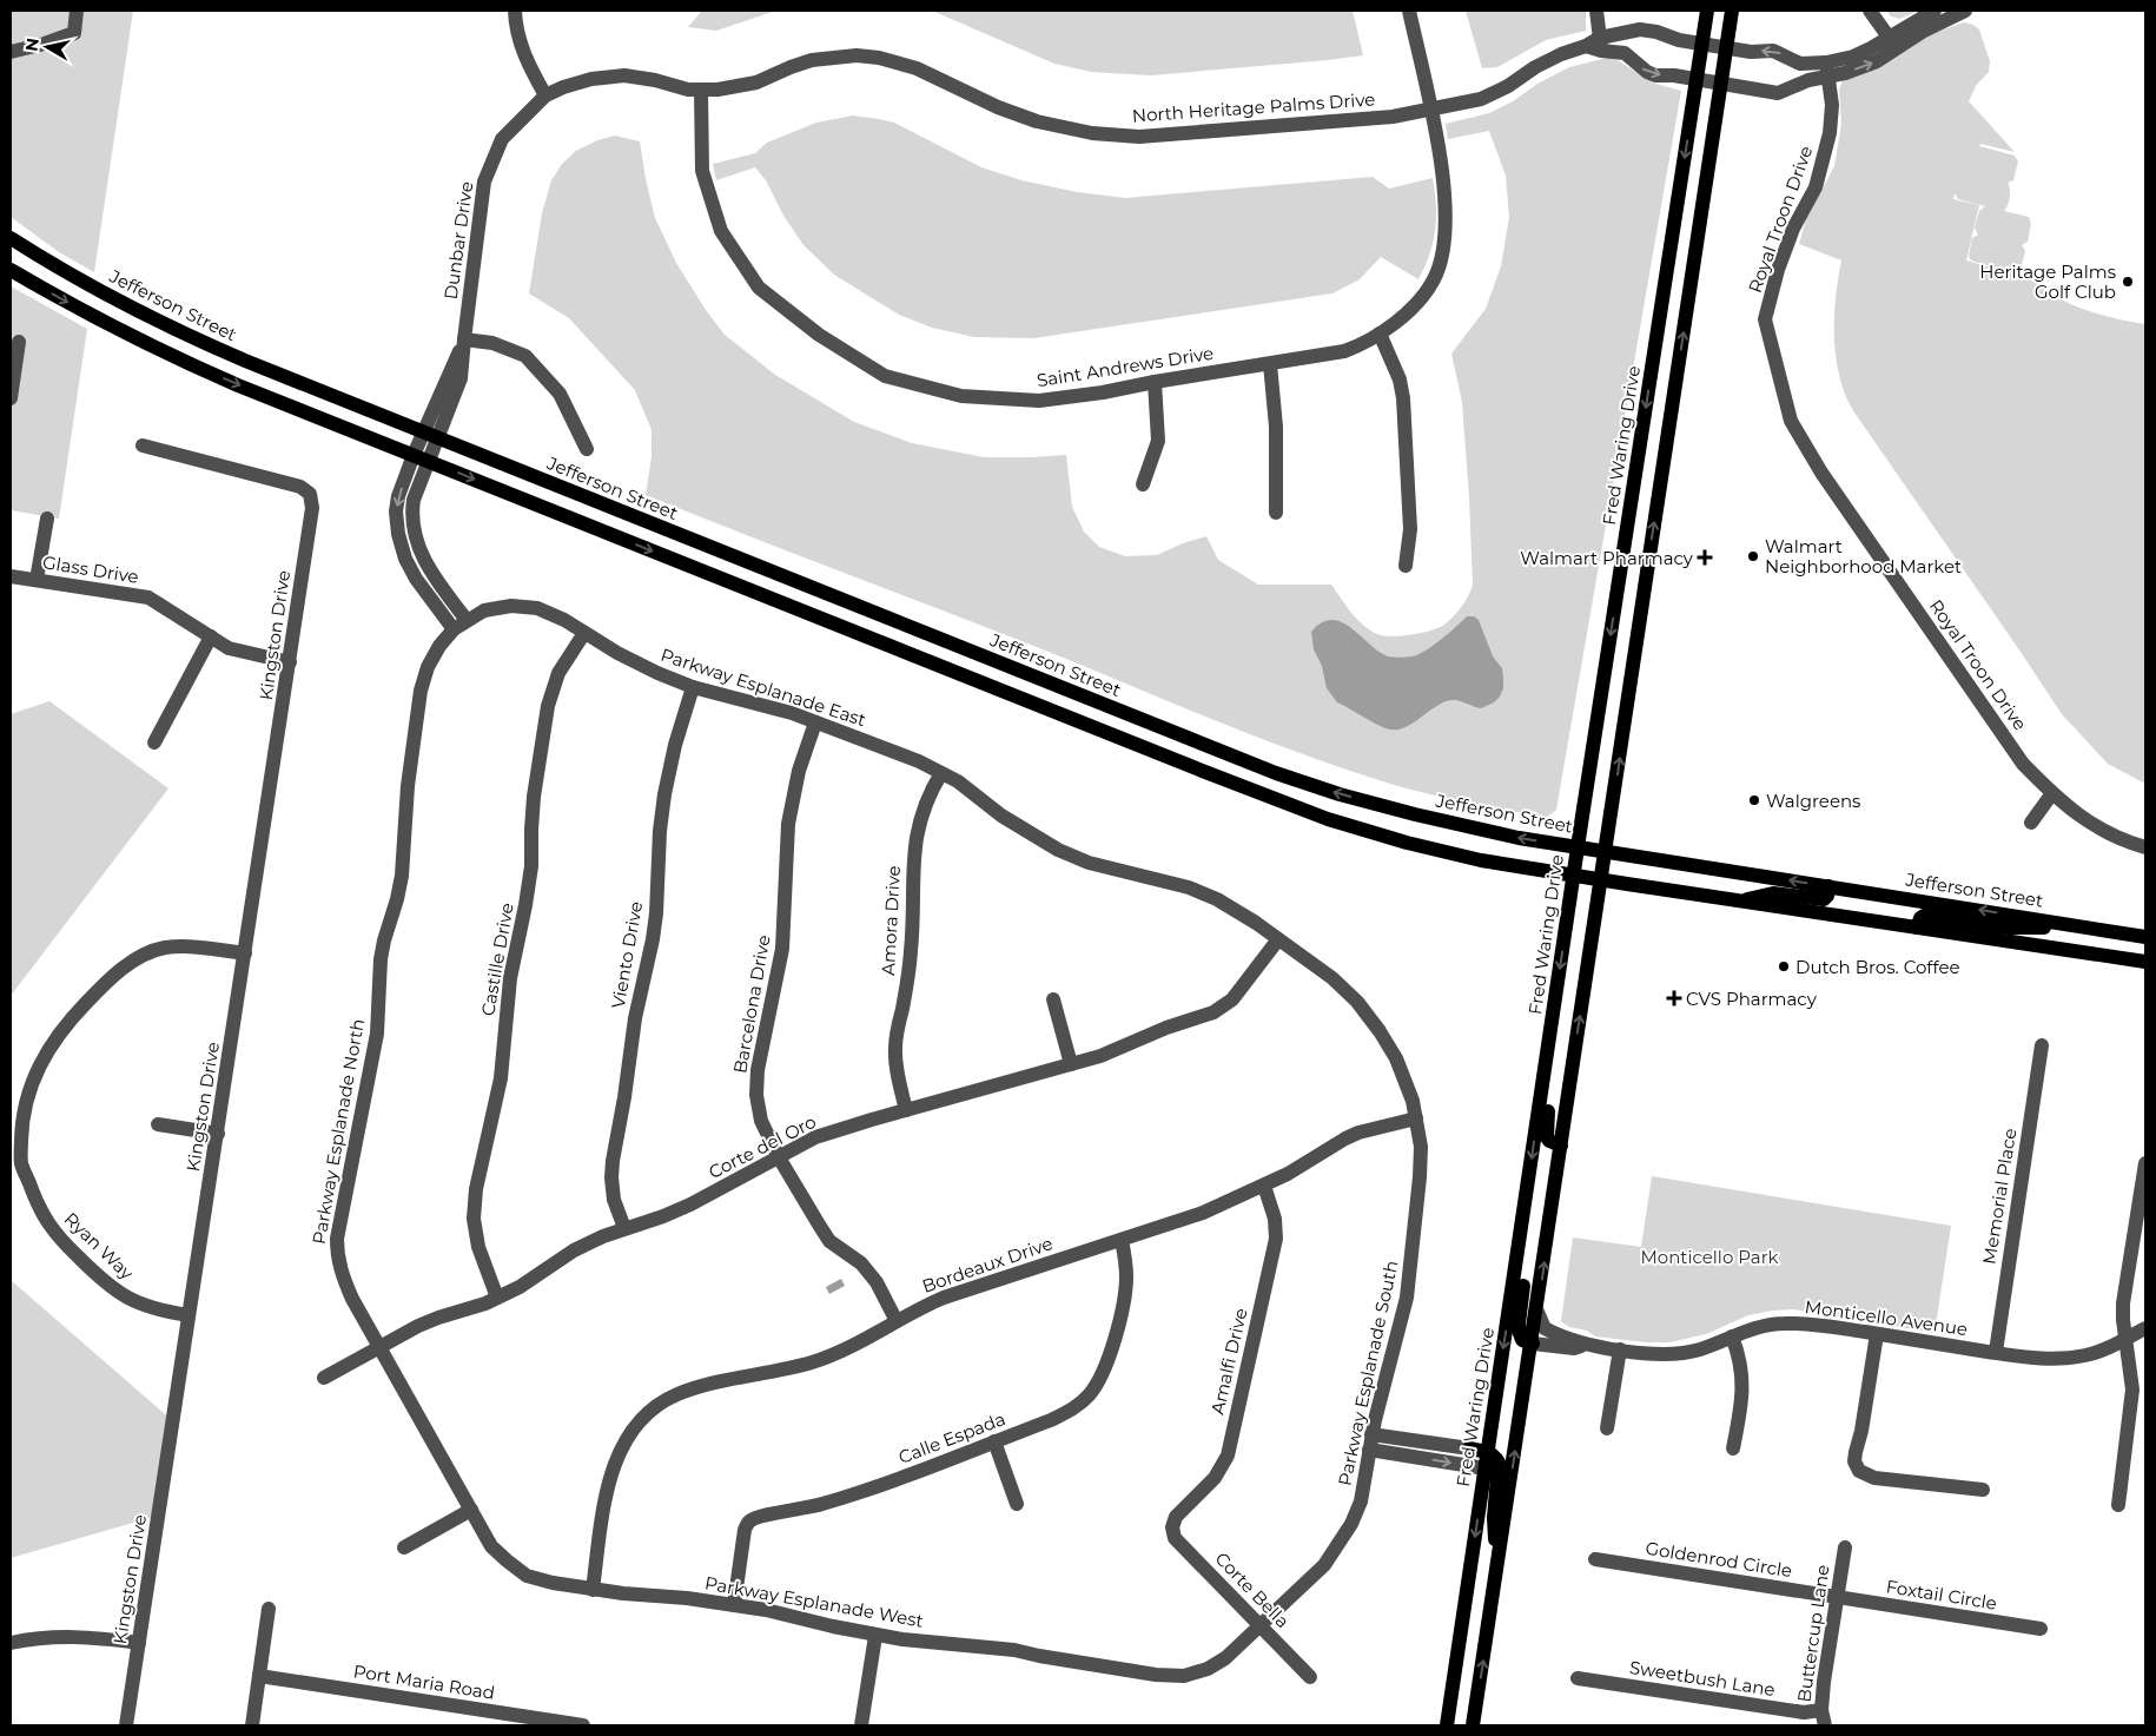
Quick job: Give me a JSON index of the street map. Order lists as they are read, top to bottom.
{
  "streets": {
    "main road": ["Jefferson Street", "Fred Waring Drive"],
    "street": [
      "North Heritage Palms Drive",
      "Royal Troon Drive",
      "Dunbar Drive",
      "Saint Andrews Drive",
      "Glass Drive",
      "Kingston Drive",
      "Parkway Esplanade East",
      "Amora Drive",
      "Viento Drive",
      "Castille Drive",
      "Barcelona Drive",
      "Parkway Esplanade North",
      "Corte del Oro",
      "Memorial Place",
      "Ryan Way",
      "Bordeaux Drive",
      "Monticello Avenue",
      "Amalfi Drive",
      "Parkway Esplanade South",
      "Calle Espada",
      "Goldenrod Circle",
      "Corte Bella",
      "Foxtail Circle",
      "Parkway Esplanade West",
      "Buttercup Lane",
      "Sweetbush Lane",
      "Port Maria Road"
    ]
  },
  "crossings": [
    ["North Heritage Palms Drive", "Royal Troon Drive"],
    ["North Heritage Palms Drive", "Dunbar Drive"],
    ["North Heritage Palms Drive", "Saint Andrews Drive"],
    ["North Heritage Palms Drive", "Fred Waring Drive"],
    ["Dunbar Drive", "Jefferson Street"],
    ["Dunbar Drive", "Parkway Esplanade East"],
    ["Dunbar Drive", "Parkway Esplanade North"],
    ["Jefferson Street", "Fred Waring Drive"],
    ["Glass Drive", "Kingston Drive"],
    ["Kingston Drive", "Ryan Way"],
    ["Parkway Esplanade East", "Amora Drive"],
    ["Parkway Esplanade East", "Viento Drive"],
    ["Parkway Esplanade East", "Castille Drive"],
    ["Parkway Esplanade East", "Barcelona Drive"],
    ["Parkway Esplanade East", "Parkway Esplanade North"],
    ["Parkway Esplanade East", "Corte del Oro"],
    ["Parkway Esplanade East", "Parkway Esplanade South"],
    ["Amora Drive", "Corte del Oro"],
    ["Viento Drive", "Corte del Oro"],
    ["Castille Drive", "Corte del Oro"],
    ["Barcelona Drive", "Corte del Oro"],
    ["Barcelona Drive", "Bordeaux Drive"],
    ["Parkway Esplanade North", "Corte del Oro"],
    ["Parkway Esplanade North", "Parkway Esplanade West"],
    ["Memorial Place", "Monticello Avenue"],
    ["Bordeaux Drive", "Amalfi Drive"],
    ["Bordeaux Drive", "Parkway Esplanade South"],
    ["Bordeaux Drive", "Calle Espada"],
    ["Bordeaux Drive", "Parkway Esplanade West"],
    ["Amalfi Drive", "Corte Bella"],
    ["Parkway Esplanade South", "Corte Bella"],
    ["Parkway Esplanade South", "Parkway Esplanade West"],
    ["Calle Espada", "Parkway Esplanade West"],
    ["Goldenrod Circle", "Foxtail Circle"],
    ["Goldenrod Circle", "Buttercup Lane"],
    ["Corte Bella", "Parkway Esplanade West"],
    ["Foxtail Circle", "Buttercup Lane"],
    ["Buttercup Lane", "Sweetbush Lane"]
  ],
  "parks": ["Monticello Park"],
  "places": {
    "other": [
      "Heritage Palms Golf Club",
      "Walmart Neighborhood Market",
      "Walgreens",
      "Dutch Bros. Coffee"
    ],
    "health": ["Walmart Pharmacy", "CVS Pharmacy"]
  },
  "north": "left"
}
